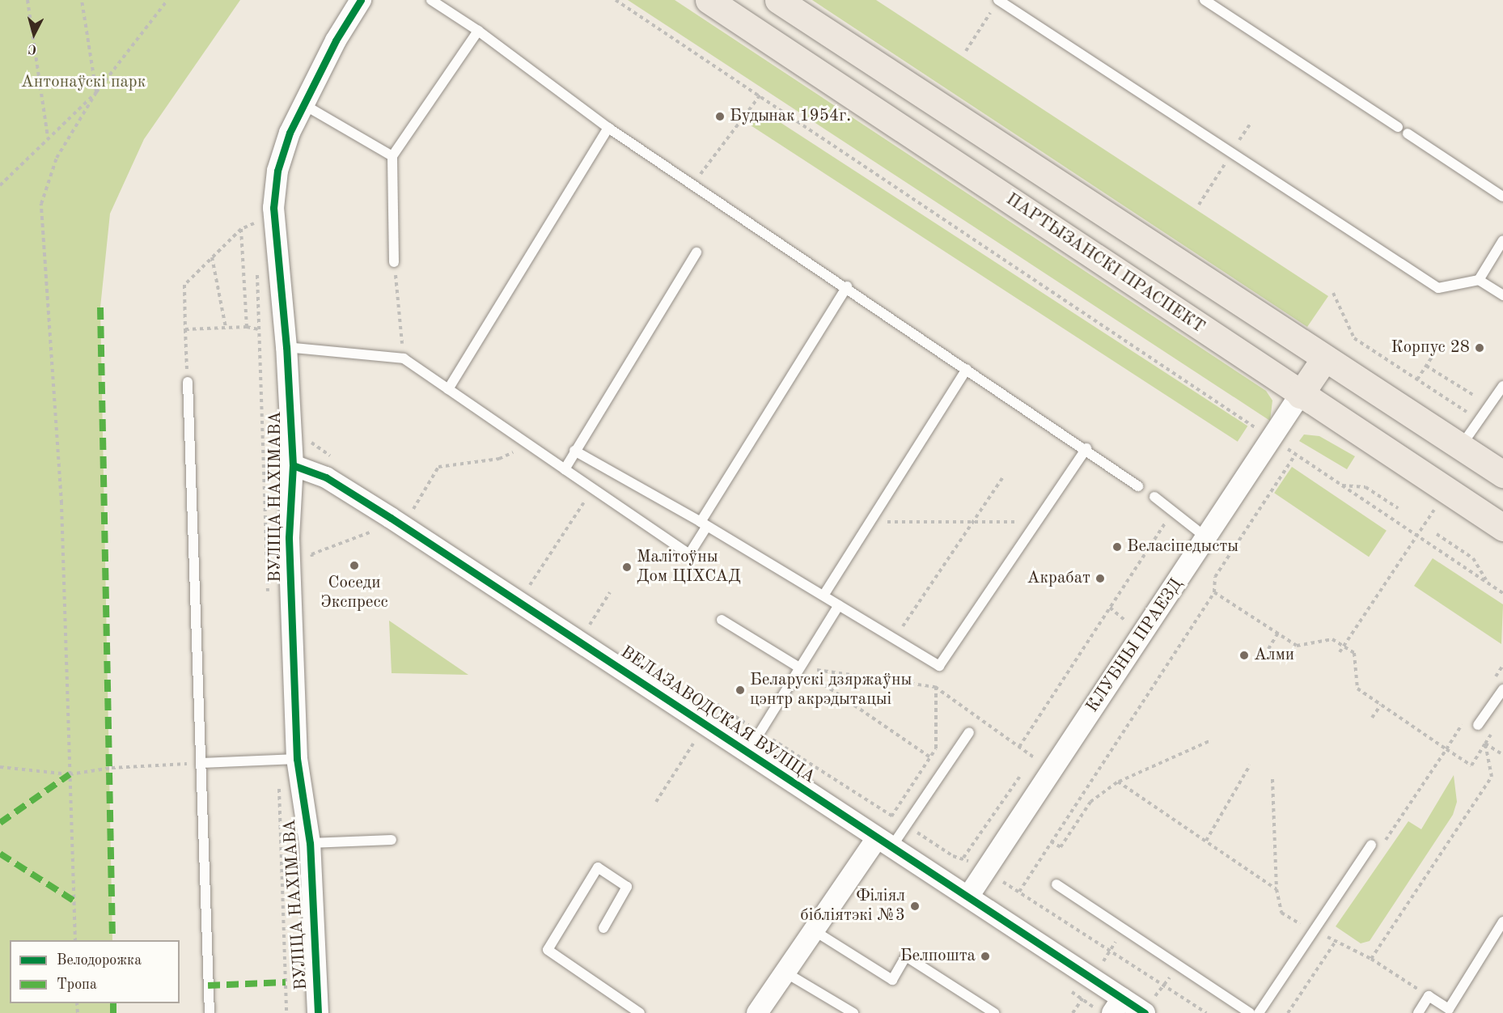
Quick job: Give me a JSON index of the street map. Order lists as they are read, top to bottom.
{
  "streets": {
    "main road": ["ПАРТЫЗАНСКІ ПРАСПЕКТ"],
    "street": ["ВУЛІЦА НАХІМАВА", "КЛУБНЫ ПРАЕЗД", "ВЕЛАЗАВОДСКАЯ ВУЛІЦА"]
  },
  "crossings": [
    ["ПАРТЫЗАНСКІ ПРАСПЕКТ", "КЛУБНЫ ПРАЕЗД"],
    ["ВУЛІЦА НАХІМАВА", "ВЕЛАЗАВОДСКАЯ ВУЛІЦА"],
    ["КЛУБНЫ ПРАЕЗД", "ВЕЛАЗАВОДСКАЯ ВУЛІЦА"]
  ],
  "parks": ["Антонаўскі парк"],
  "places": [
    "Будынак 1954г.",
    "Корпус 28",
    "Веласіпедысты",
    "Соседи Экспресс",
    "Малітоўны Дом ЦІХСАД",
    "Акрабат",
    "Алми",
    "Беларускі дзяржаўны цэнтр акрэдытацыі",
    "Філіял бібліятэкі №3",
    "Белпошта"
  ],
  "legend": ["Велодорожка", "Тропа"],
  "north": "bottom"
}
